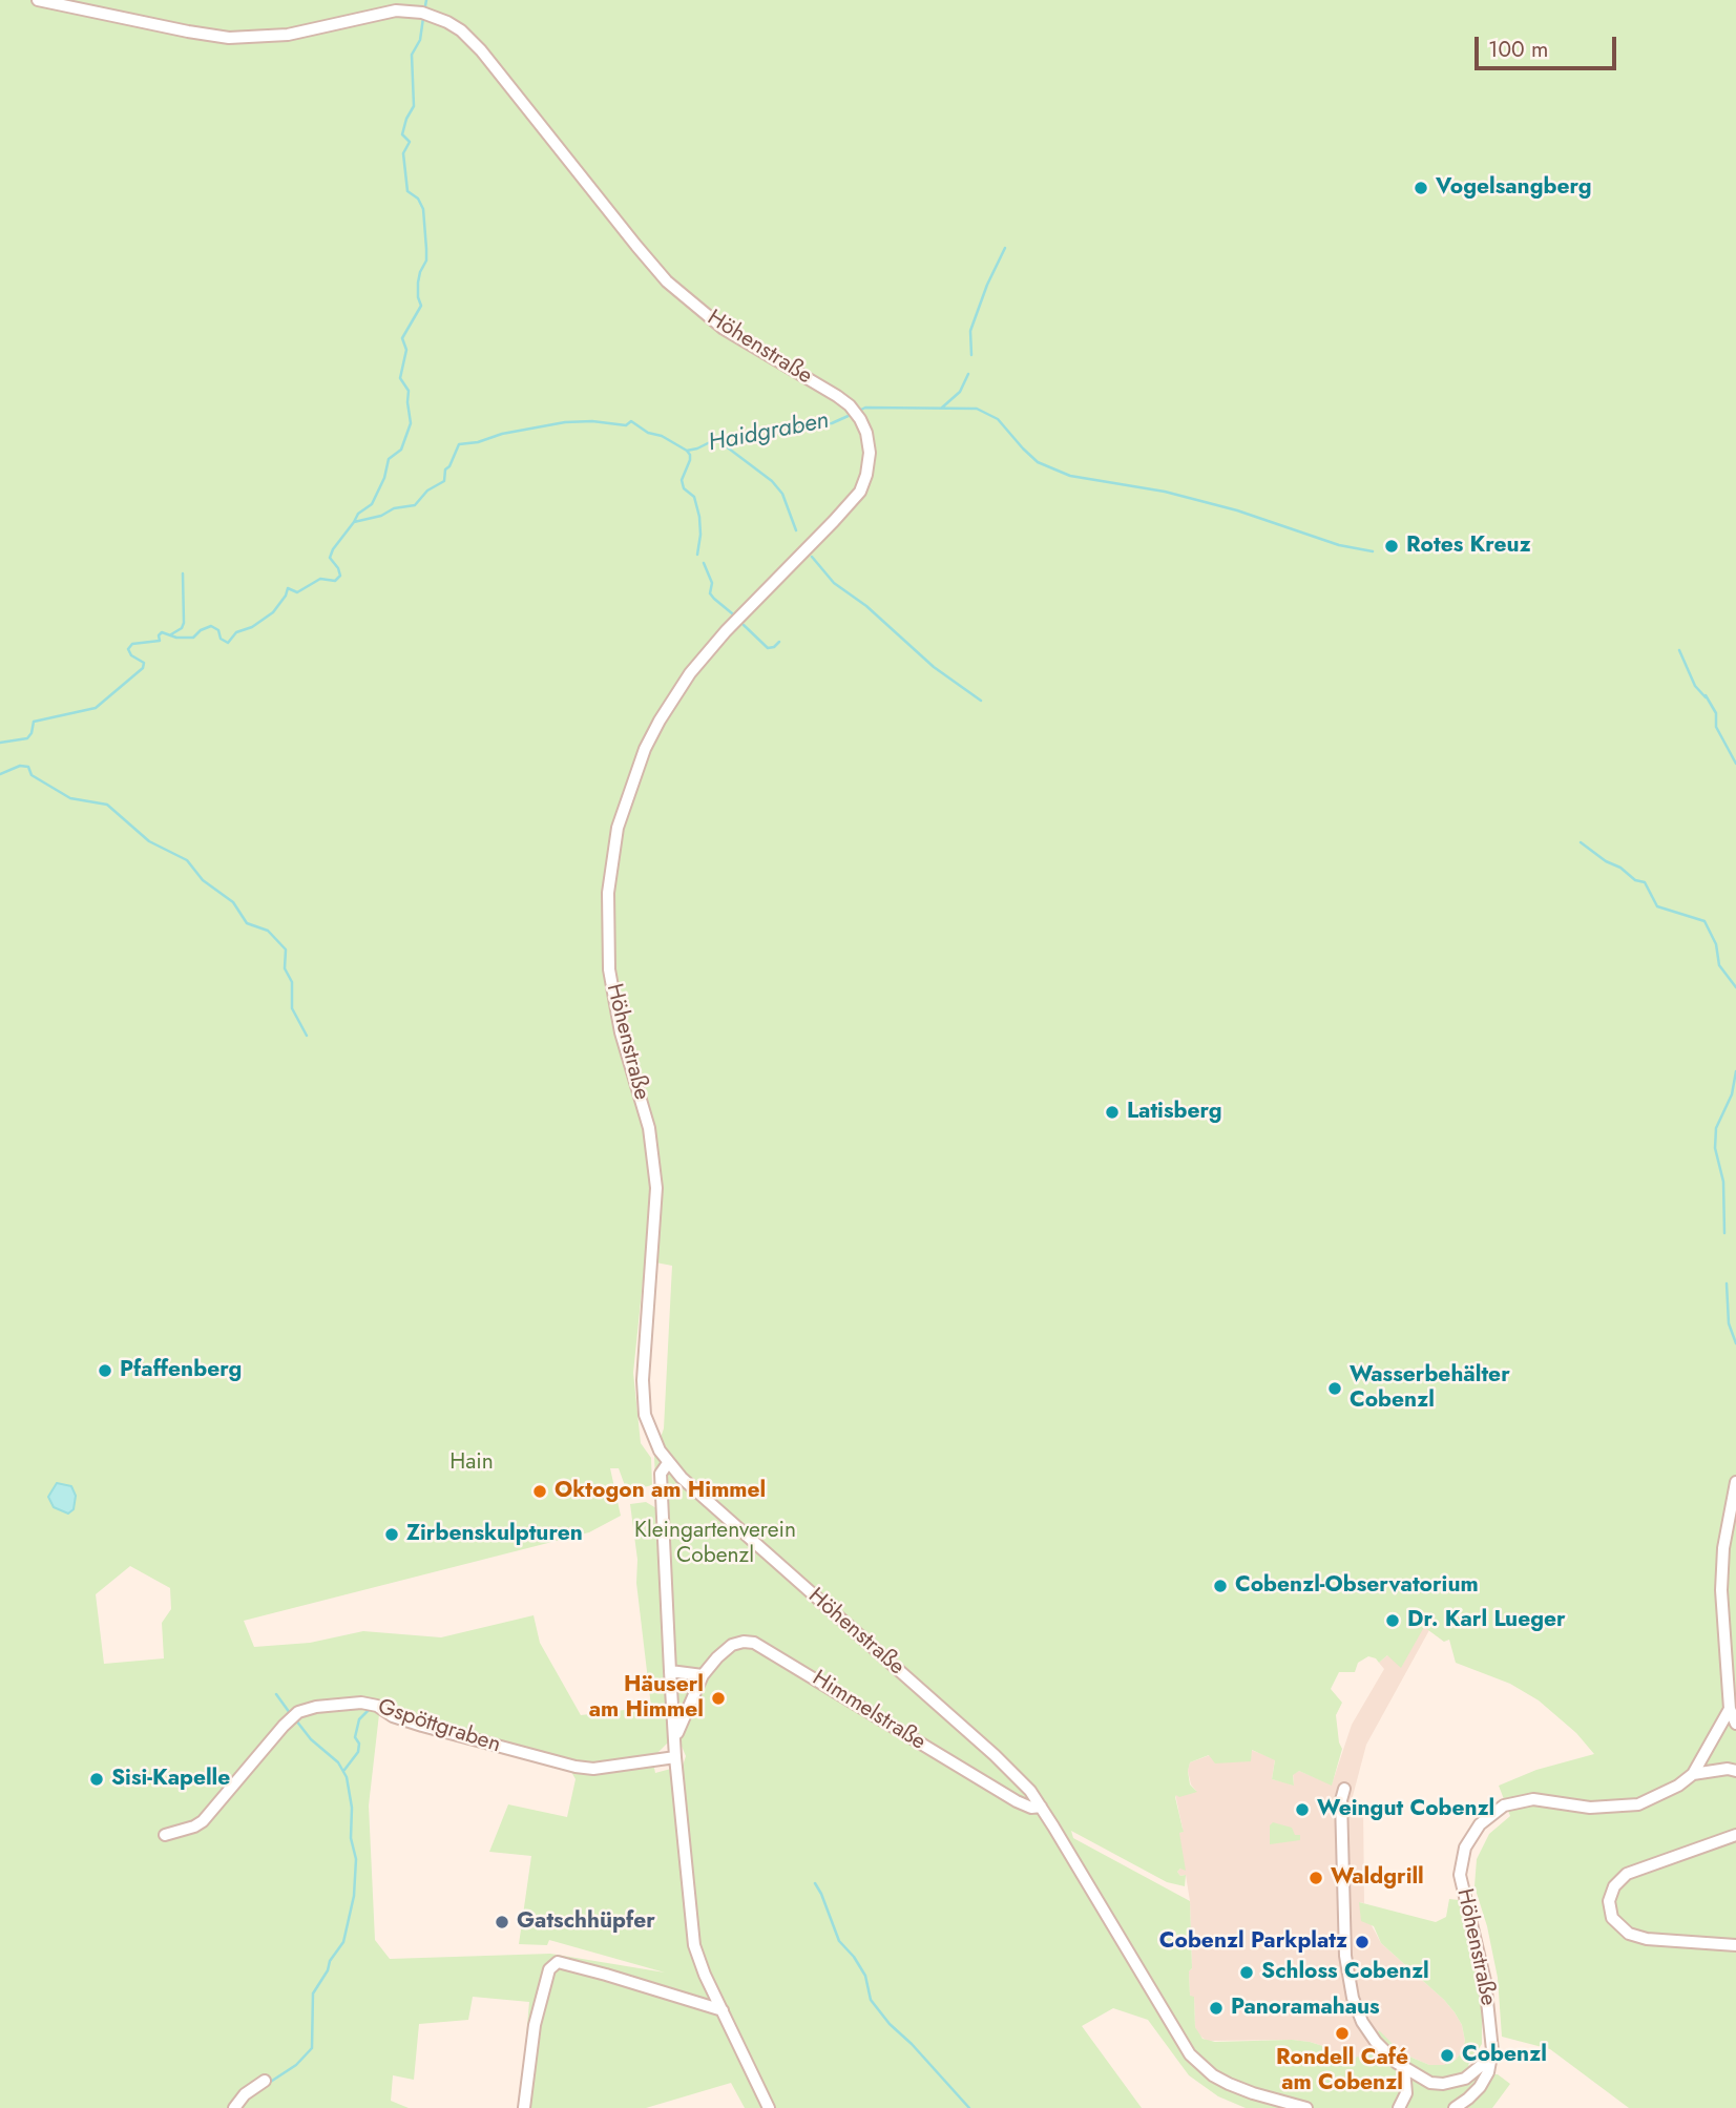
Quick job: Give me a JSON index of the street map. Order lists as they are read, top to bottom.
{
  "streets": {
    "street": ["Höhenstraße", "Himmelstraße", "Gspöttgraben"]
  },
  "crossings": [
    ["Höhenstraße", "Himmelstraße"],
    ["Himmelstraße", "Gspöttgraben"]
  ],
  "water": ["Haidgraben"],
  "parks": ["Hain", "Kleingartenverein Cobenzl"],
  "places": [
    "Vogelsangberg",
    "Rotes Kreuz",
    "Latisberg",
    "Pfaffenberg",
    "Wasserbehälter Cobenzl",
    "Oktogon am Himmel",
    "Zirbenskulpturen",
    "Cobenzl-Observatorium",
    "Dr. Karl Lueger",
    "Häuserl am Himmel",
    "Sisi-Kapelle",
    "Weingut Cobenzl",
    "Waldgrill",
    "Gatschhüpfer",
    "Cobenzl Parkplatz",
    "Schloss Cobenzl",
    "Panoramahaus",
    "Rondell Café am Cobenzl",
    "Cobenzl"
  ],
  "scale_bar": "100 m"
}
